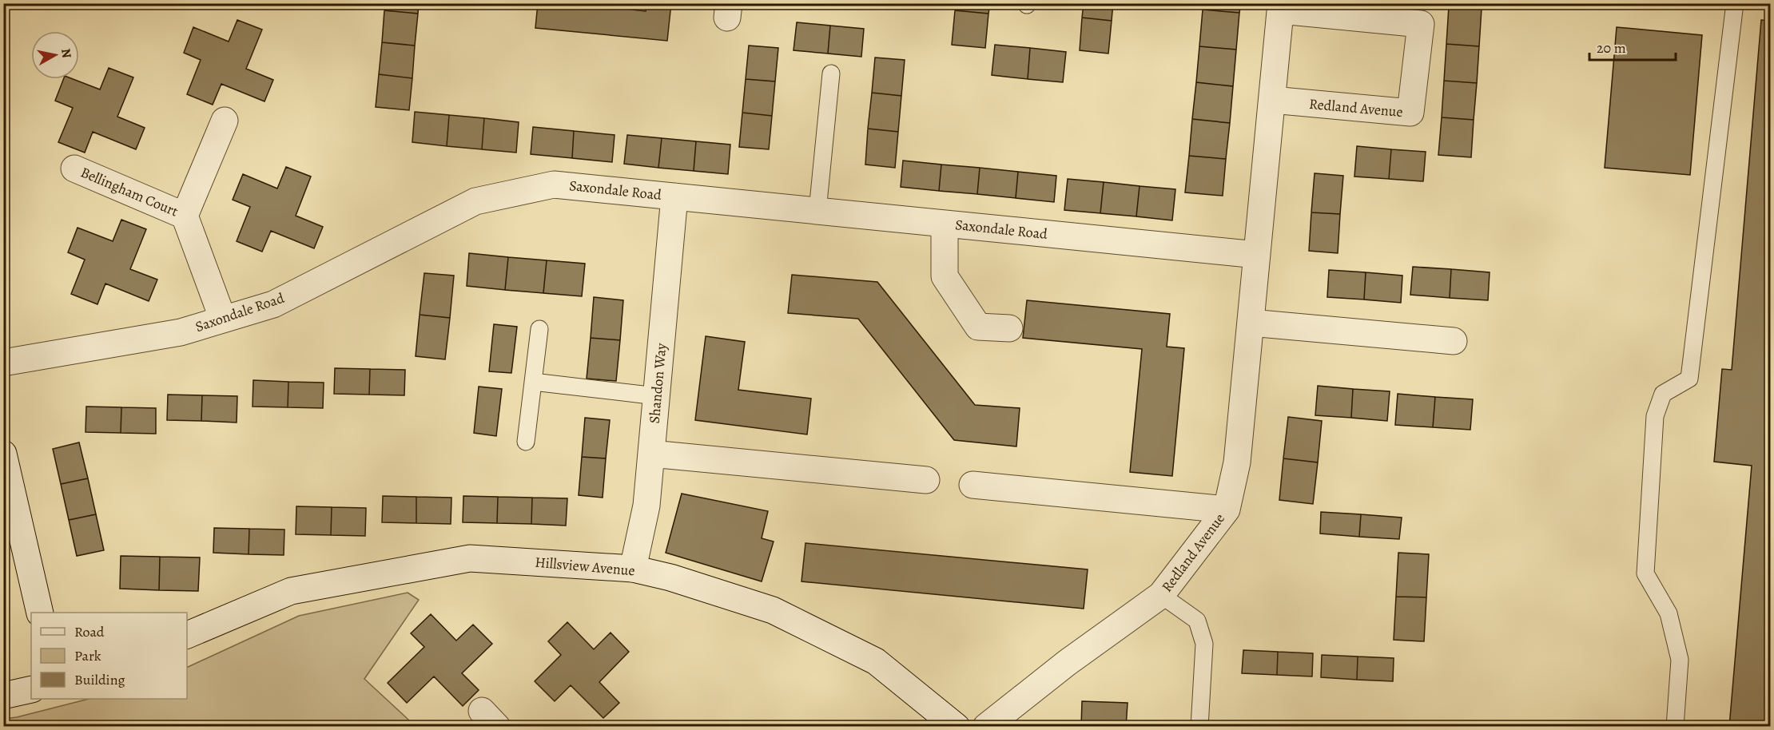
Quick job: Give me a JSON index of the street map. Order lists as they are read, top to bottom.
{
  "streets": {
    "street": [
      "Redland Avenue",
      "Saxondale Road",
      "Bellingham Court",
      "Shandon Way",
      "Hillsview Avenue"
    ]
  },
  "crossings": [
    ["Redland Avenue", "Saxondale Road"],
    ["Saxondale Road", "Bellingham Court"],
    ["Saxondale Road", "Shandon Way"],
    ["Shandon Way", "Hillsview Avenue"]
  ],
  "legend": ["Road", "Park", "Building"],
  "scale_bar": "20 m",
  "north": "right"
}
